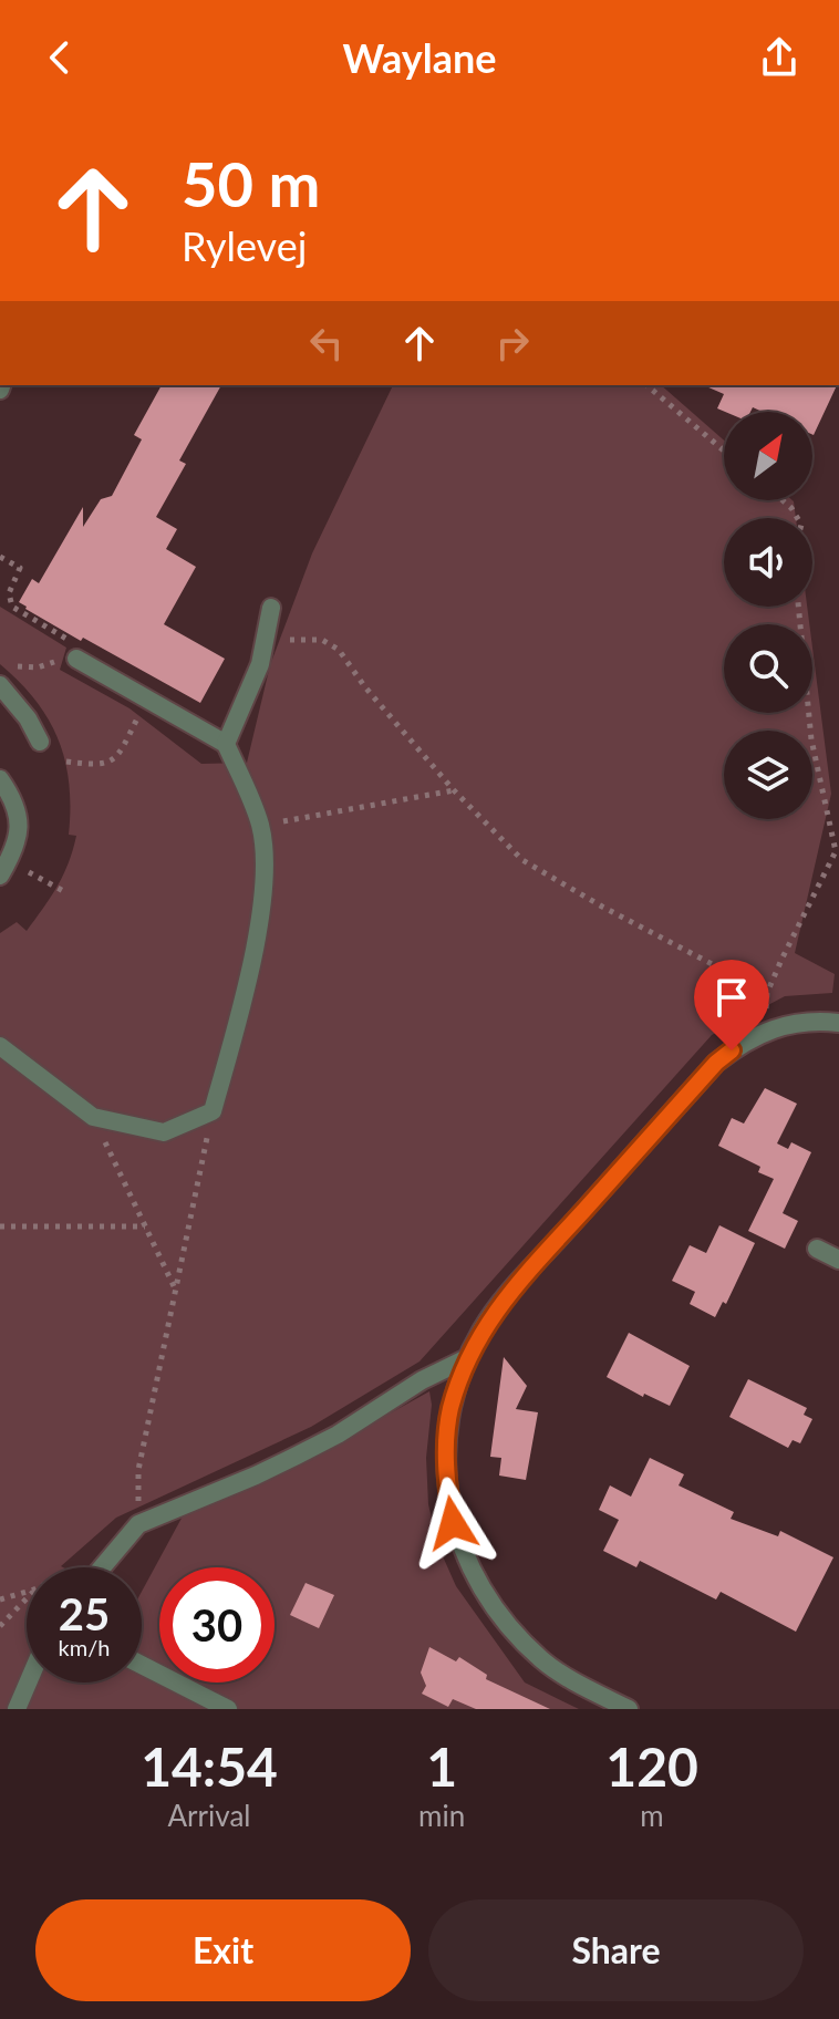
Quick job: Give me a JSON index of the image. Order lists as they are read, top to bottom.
{
  "north": "top right",
  "page": {
    "header": "Waylane",
    "turn": ["50 m", "Rylevej"],
    "speed": "25 km/h",
    "limit": "30",
    "eta": [
      "14:54",
      "Arrival",
      "1",
      "min",
      "120",
      "m"
    ],
    "buttons": ["Exit", "Share"]
  }
}
